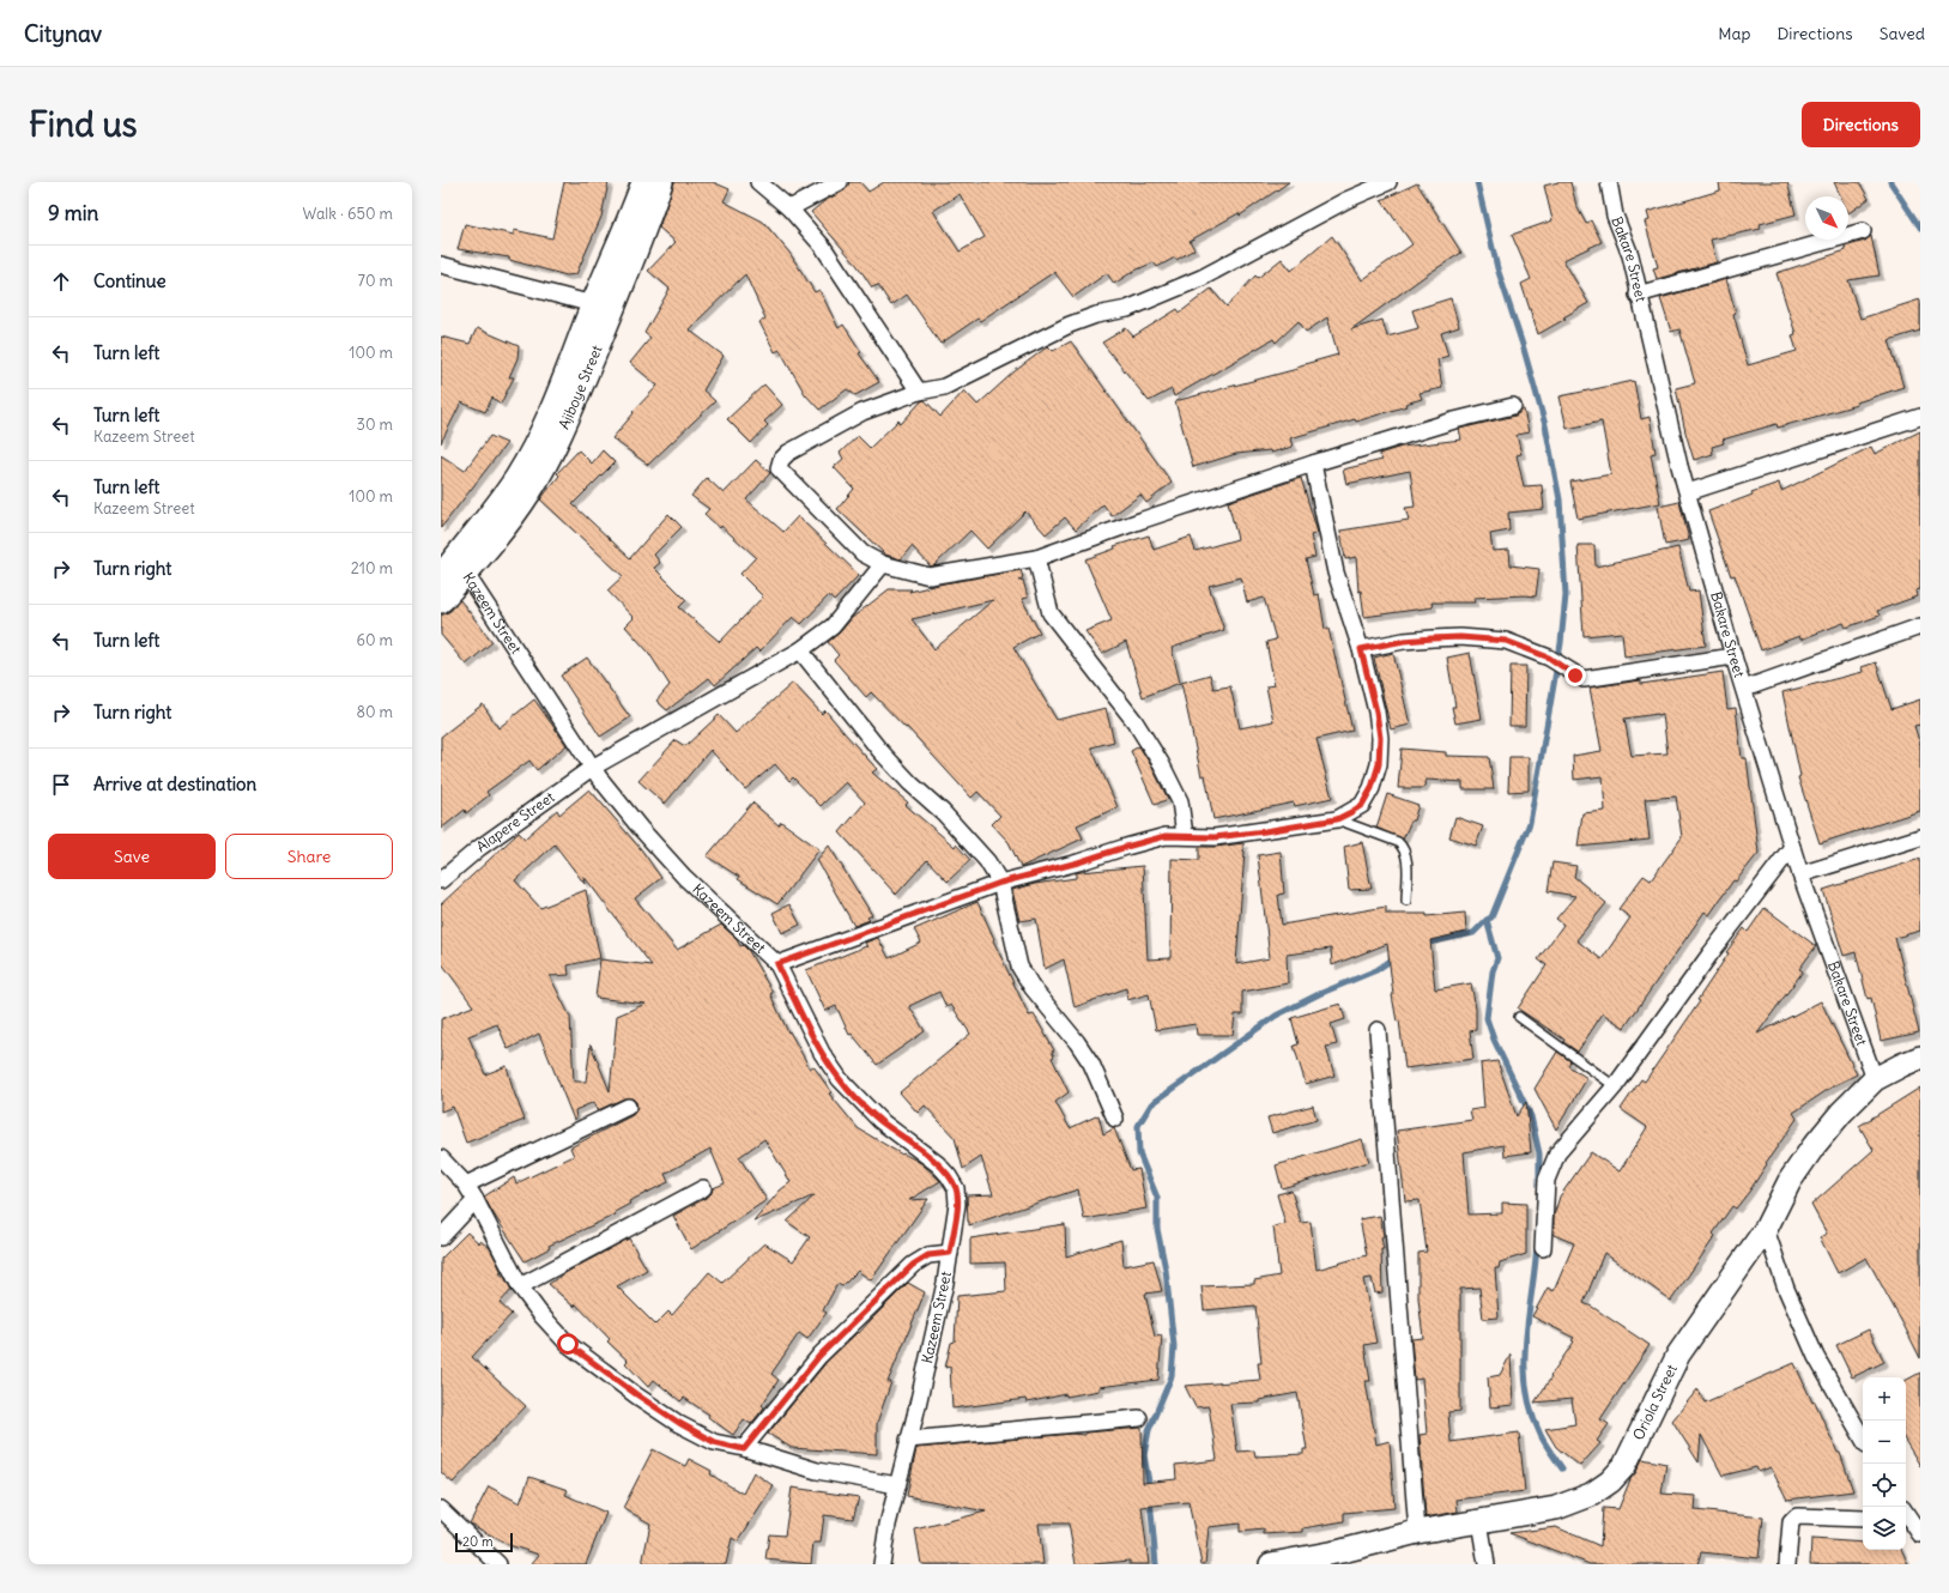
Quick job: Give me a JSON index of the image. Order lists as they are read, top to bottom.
{
  "streets": {
    "street": [
      "Bakare Street",
      "Ajiboye Street",
      "Kazeem Street",
      "Alapere Street",
      "Oriola Street"
    ]
  },
  "crossings": [
    ["Bakare Street", "Oriola Street"],
    ["Ajiboye Street", "Kazeem Street"],
    ["Kazeem Street", "Alapere Street"]
  ],
  "scale_bar": "20 m",
  "north": "bottom right",
  "page": {
    "header": "Citynav",
    "nav": ["Map", "Directions", "Saved"],
    "buttons": [
      "Directions",
      ["Save", "Share"]
    ],
    "title": "Find us",
    "heading": ["9 min", "Walk · 650 m"],
    "list": [
      ["Continue", "70 m"],
      ["Turn left", "100 m"],
      ["Turn left", "Kazeem Street", "30 m"],
      ["Turn left", "Kazeem Street", "100 m"],
      ["Turn right", "210 m"],
      ["Turn left", "60 m"],
      ["Turn right", "80 m"],
      "Arrive at destination"
    ],
    "map_buttons": ["+", "−"],
    "scale": "20 m"
  }
}
